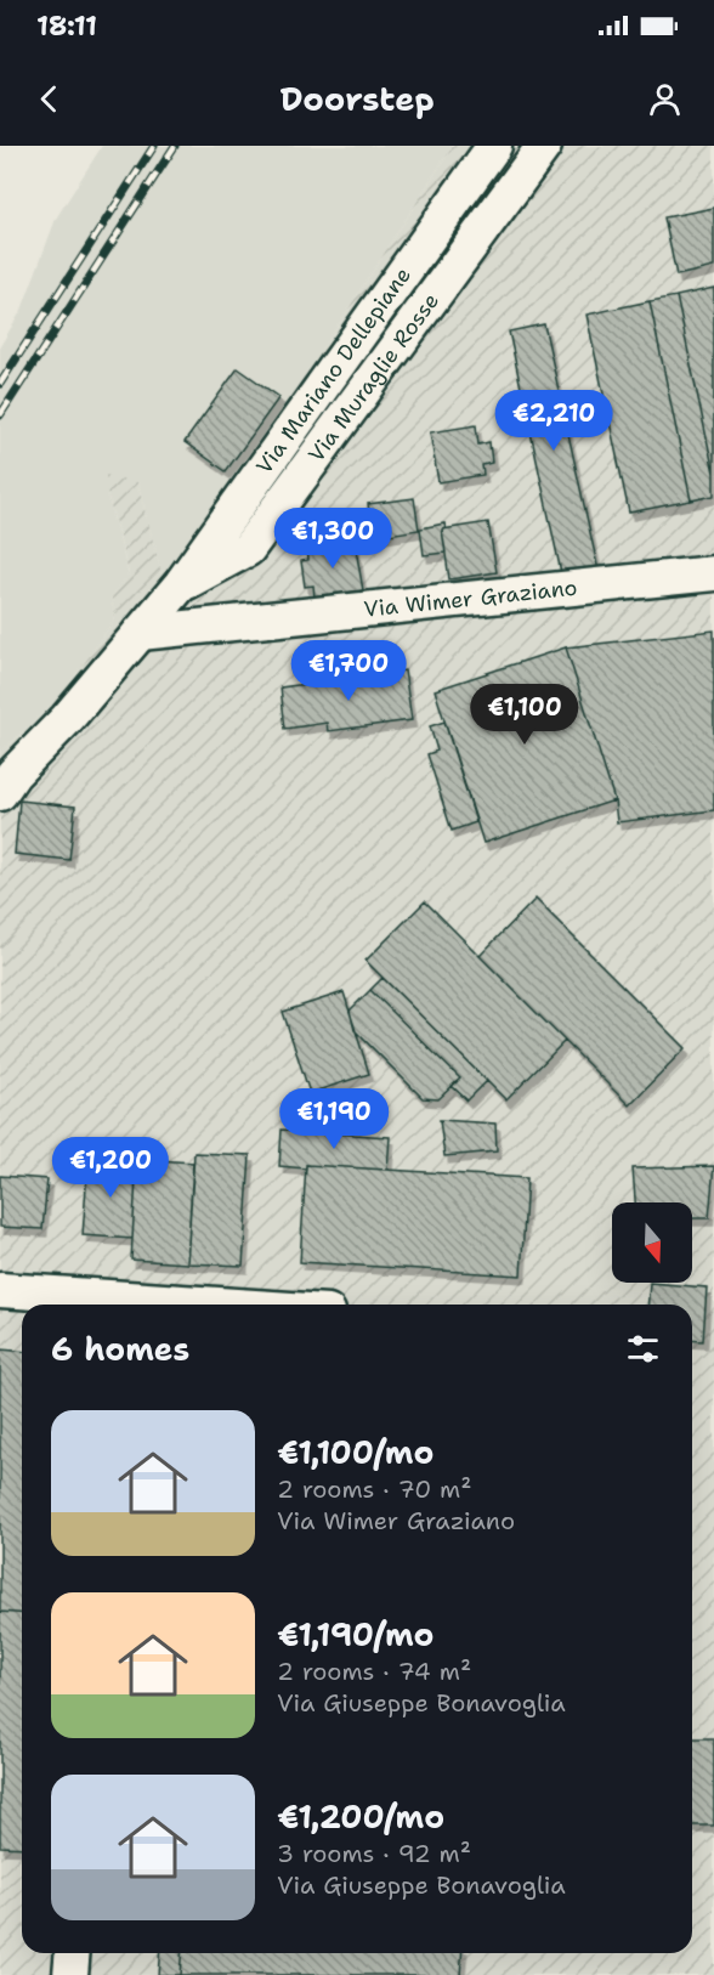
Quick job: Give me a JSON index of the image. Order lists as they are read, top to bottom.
{
  "streets": {
    "street": ["Via Mariano Dellepiane", "Via Muraglie Rosse", "Via Wimer Graziano"]
  },
  "crossings": [
    ["Via Mariano Dellepiane", "Via Muraglie Rosse"],
    ["Via Mariano Dellepiane", "Via Wimer Graziano"]
  ],
  "north": "bottom",
  "page": {
    "status": "18:11",
    "header": "Doorstep",
    "price": [
      "€2,210",
      "€1,300",
      "€1,700",
      "€1,100",
      "€1,190",
      "€1,200"
    ],
    "heading": "6 homes",
    "list": [
      {
        "name": "€1,100/mo",
        "note": "2 rooms · 70 m² · Via Wimer Graziano"
      },
      {
        "name": "€1,190/mo",
        "note": "2 rooms · 74 m² · Via Giuseppe Bonavoglia"
      },
      {
        "name": "€1,200/mo",
        "note": "3 rooms · 92 m² · Via Giuseppe Bonavoglia"
      }
    ]
  }
}
